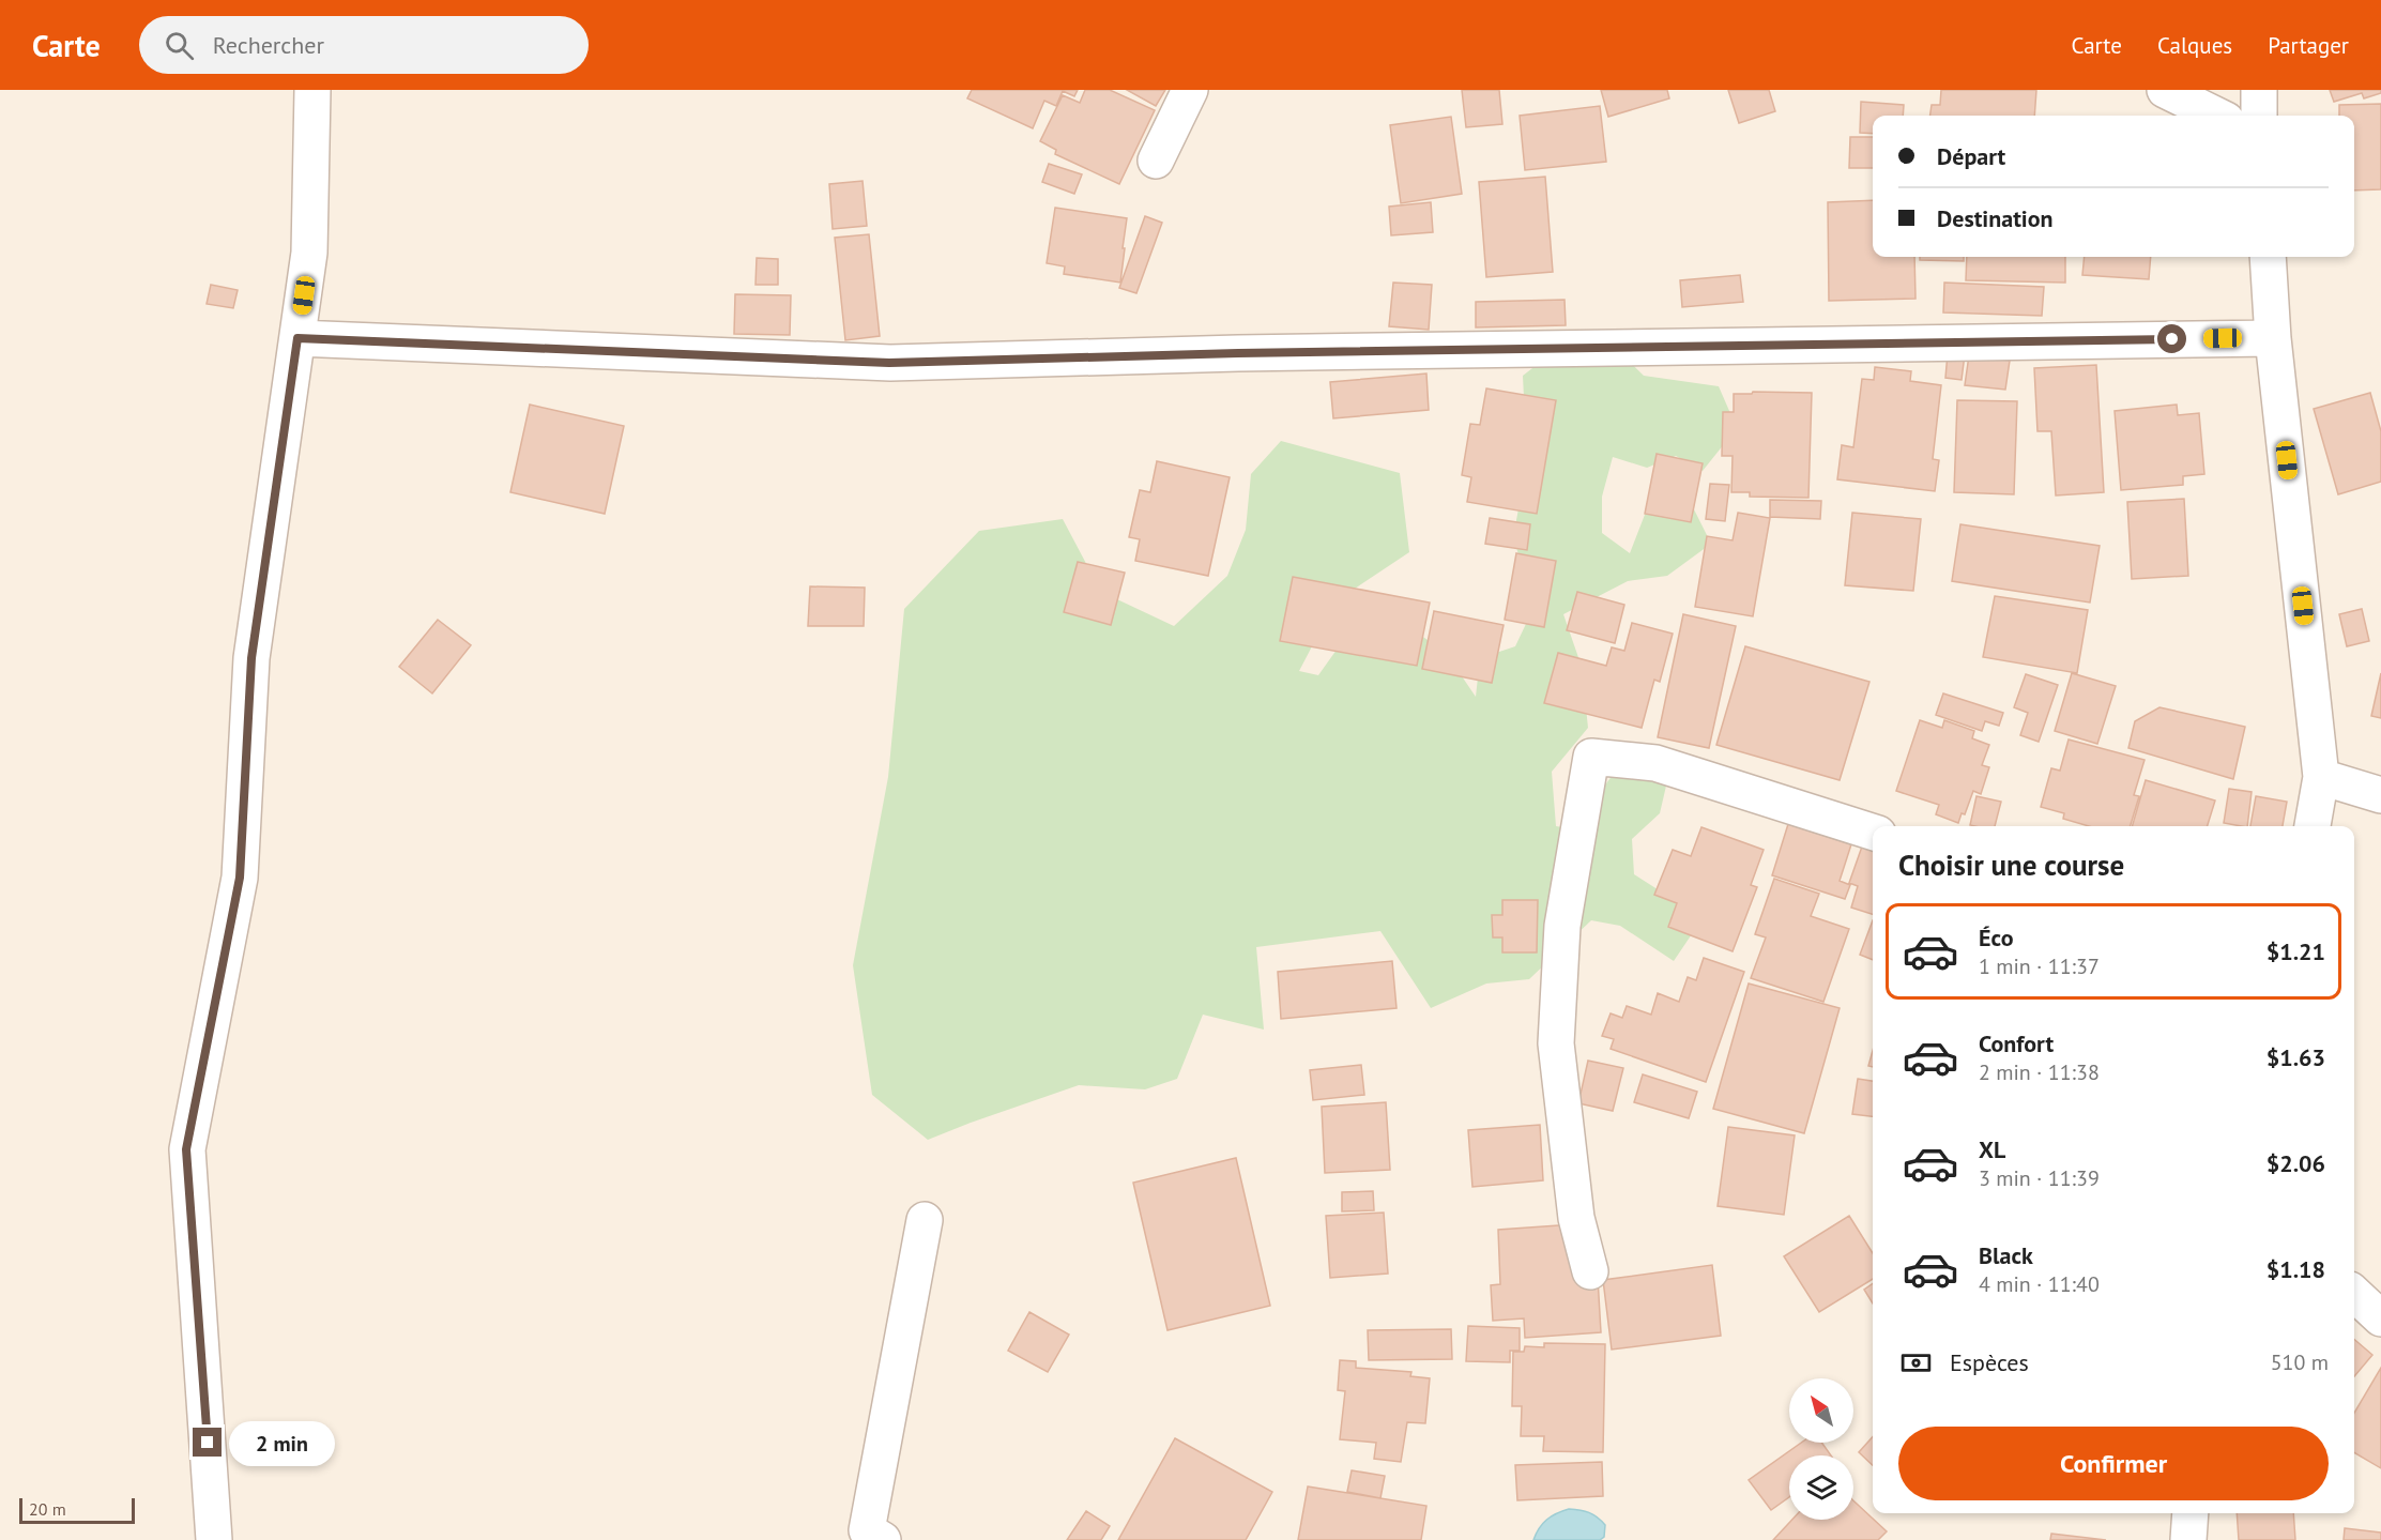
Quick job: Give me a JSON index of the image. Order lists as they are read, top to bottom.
{
  "scale_bar": "20 m",
  "north": "top left",
  "page": {
    "header": "Carte",
    "search": "Rechercher",
    "nav": ["Carte", "Calques", "Partager"],
    "banner": ["Départ", "Destination"],
    "heading": "Choisir une course",
    "list": [
      {
        "name": "Éco",
        "note": "1 min · 11:37",
        "value": "$1.21"
      },
      {
        "name": "Confort",
        "note": "2 min · 11:38",
        "value": "$1.63"
      },
      {
        "name": "XL",
        "note": "3 min · 11:39",
        "value": "$2.06"
      },
      {
        "name": "Black",
        "note": "4 min · 11:40",
        "value": "$1.18"
      }
    ],
    "pay": ["Espèces", "510 m"],
    "buttons": "Confirmer",
    "bubble": "2 min",
    "scale": "20 m"
  }
}
